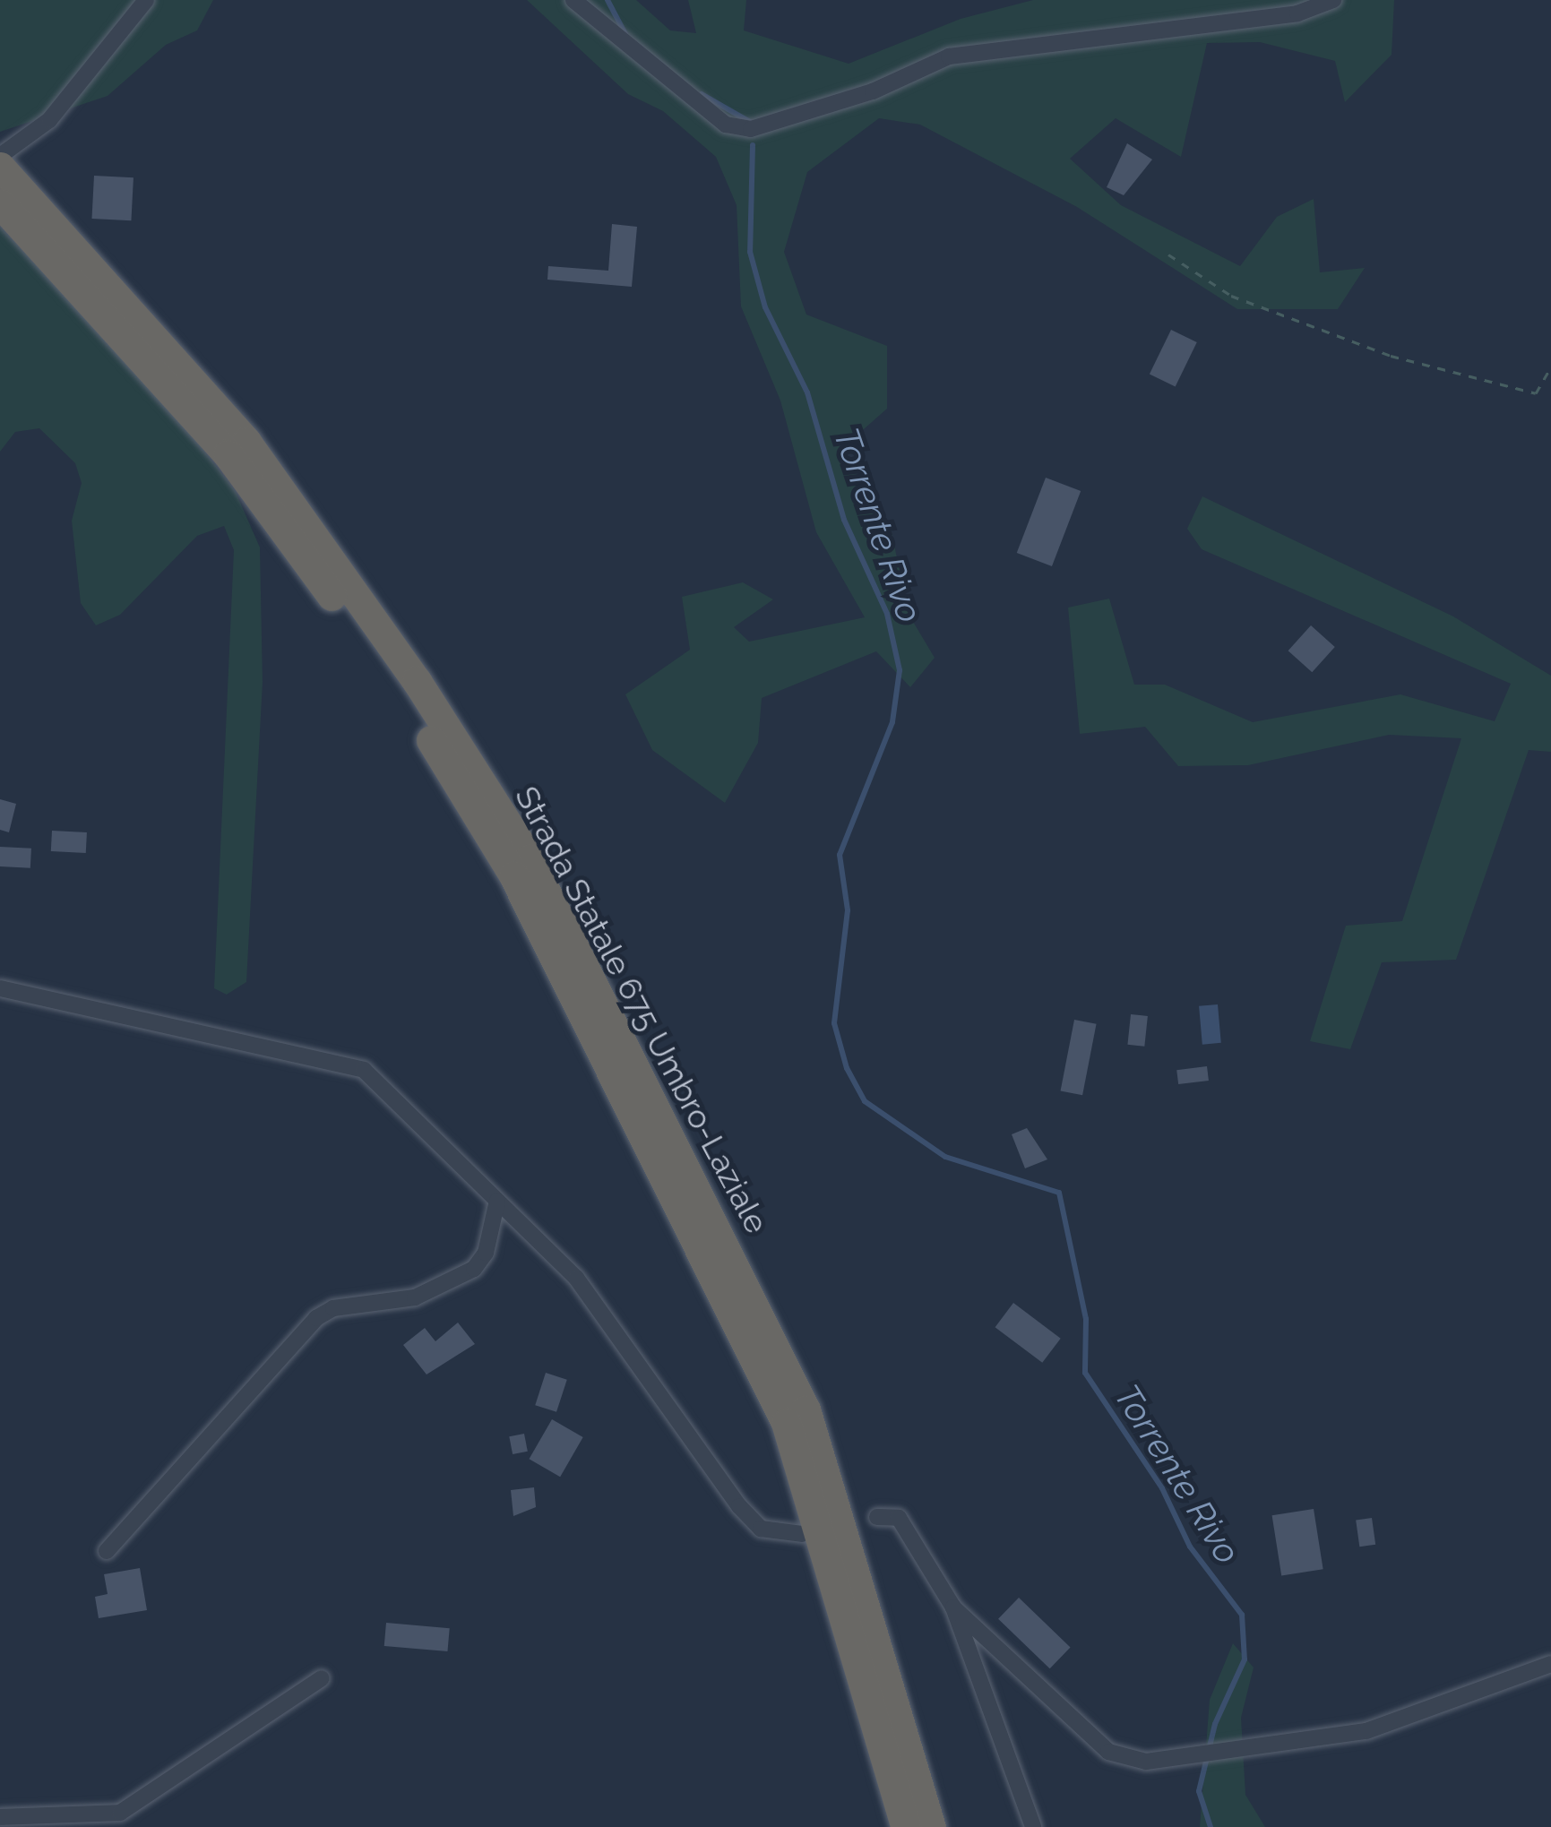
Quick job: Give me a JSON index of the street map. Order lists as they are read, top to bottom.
{
  "streets": {
    "highway": ["Strada Statale 675 Umbro-Laziale"]
  },
  "water": ["Torrente Rivo"]
}
